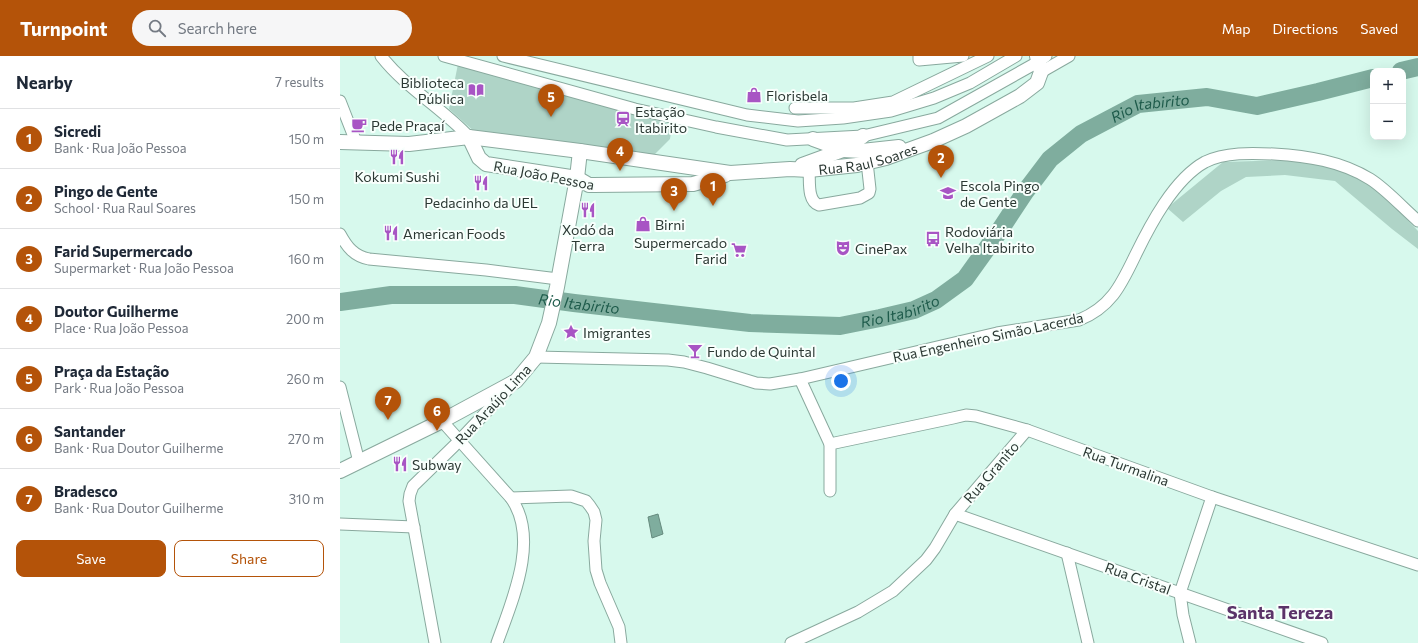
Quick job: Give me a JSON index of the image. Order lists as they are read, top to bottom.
{
  "streets": {
    "main road": ["Rua Raul Soares", "Rua João Pessoa", "Rua Araújo Lima"],
    "street": [
      "Rua Engenheiro Simão Lacerda",
      "Rua Turmalina",
      "Rua Granito",
      "Rua Cristal"
    ]
  },
  "crossings": [
    ["Rua Raul Soares", "Rua João Pessoa"],
    ["Rua João Pessoa", "Rua Araújo Lima"],
    ["Rua Engenheiro Simão Lacerda", "Rua Araújo Lima"],
    ["Rua Turmalina", "Rua Granito"],
    ["Rua Granito", "Rua Cristal"]
  ],
  "districts": ["Santa Tereza"],
  "water": ["Rio Itabirito"],
  "places": {
    "library": ["Biblioteca Pública"],
    "shop": ["Florisbela", "Birni"],
    "station": ["Estação Itabirito"],
    "cafe": ["Pede Praçaí"],
    "restaurant": [
      "Kokumi Sushi",
      "Pedacinho da UEL",
      "Xodó da Terra",
      "American Foods",
      "Subway"
    ],
    "school or university": ["Escola Pingo de Gente"],
    "bus stop": ["Rodoviária Velha Itabirito"],
    "theatre": ["CinePax"],
    "supermarket": ["Supermercado Farid"],
    "place": ["Imigrantes"],
    "bar": ["Fundo de Quintal"]
  },
  "page": {
    "header": "Turnpoint",
    "search": "Search here",
    "nav": ["Map", "Directions", "Saved"],
    "heading": ["Nearby", "7 results"],
    "map_buttons": ["+", "−"],
    "pins": [
      "5",
      "4",
      "2",
      "1",
      "3",
      "7",
      "6"
    ],
    "list": [
      {
        "mark": "1",
        "name": "Sicredi",
        "note": "Bank · Rua João Pessoa",
        "value": "150 m"
      },
      {
        "mark": "2",
        "name": "Pingo de Gente",
        "note": "School · Rua Raul Soares",
        "value": "150 m"
      },
      {
        "mark": "3",
        "name": "Farid Supermercado",
        "note": "Supermarket · Rua João Pessoa",
        "value": "160 m"
      },
      {
        "mark": "4",
        "name": "Doutor Guilherme",
        "note": "Place · Rua João Pessoa",
        "value": "200 m"
      },
      {
        "mark": "5",
        "name": "Praça da Estação",
        "note": "Park · Rua João Pessoa",
        "value": "260 m"
      },
      {
        "mark": "6",
        "name": "Santander",
        "note": "Bank · Rua Doutor Guilherme",
        "value": "270 m"
      },
      {
        "mark": "7",
        "name": "Bradesco",
        "note": "Bank · Rua Doutor Guilherme",
        "value": "310 m"
      }
    ],
    "buttons": ["Save", "Share"]
  }
}
